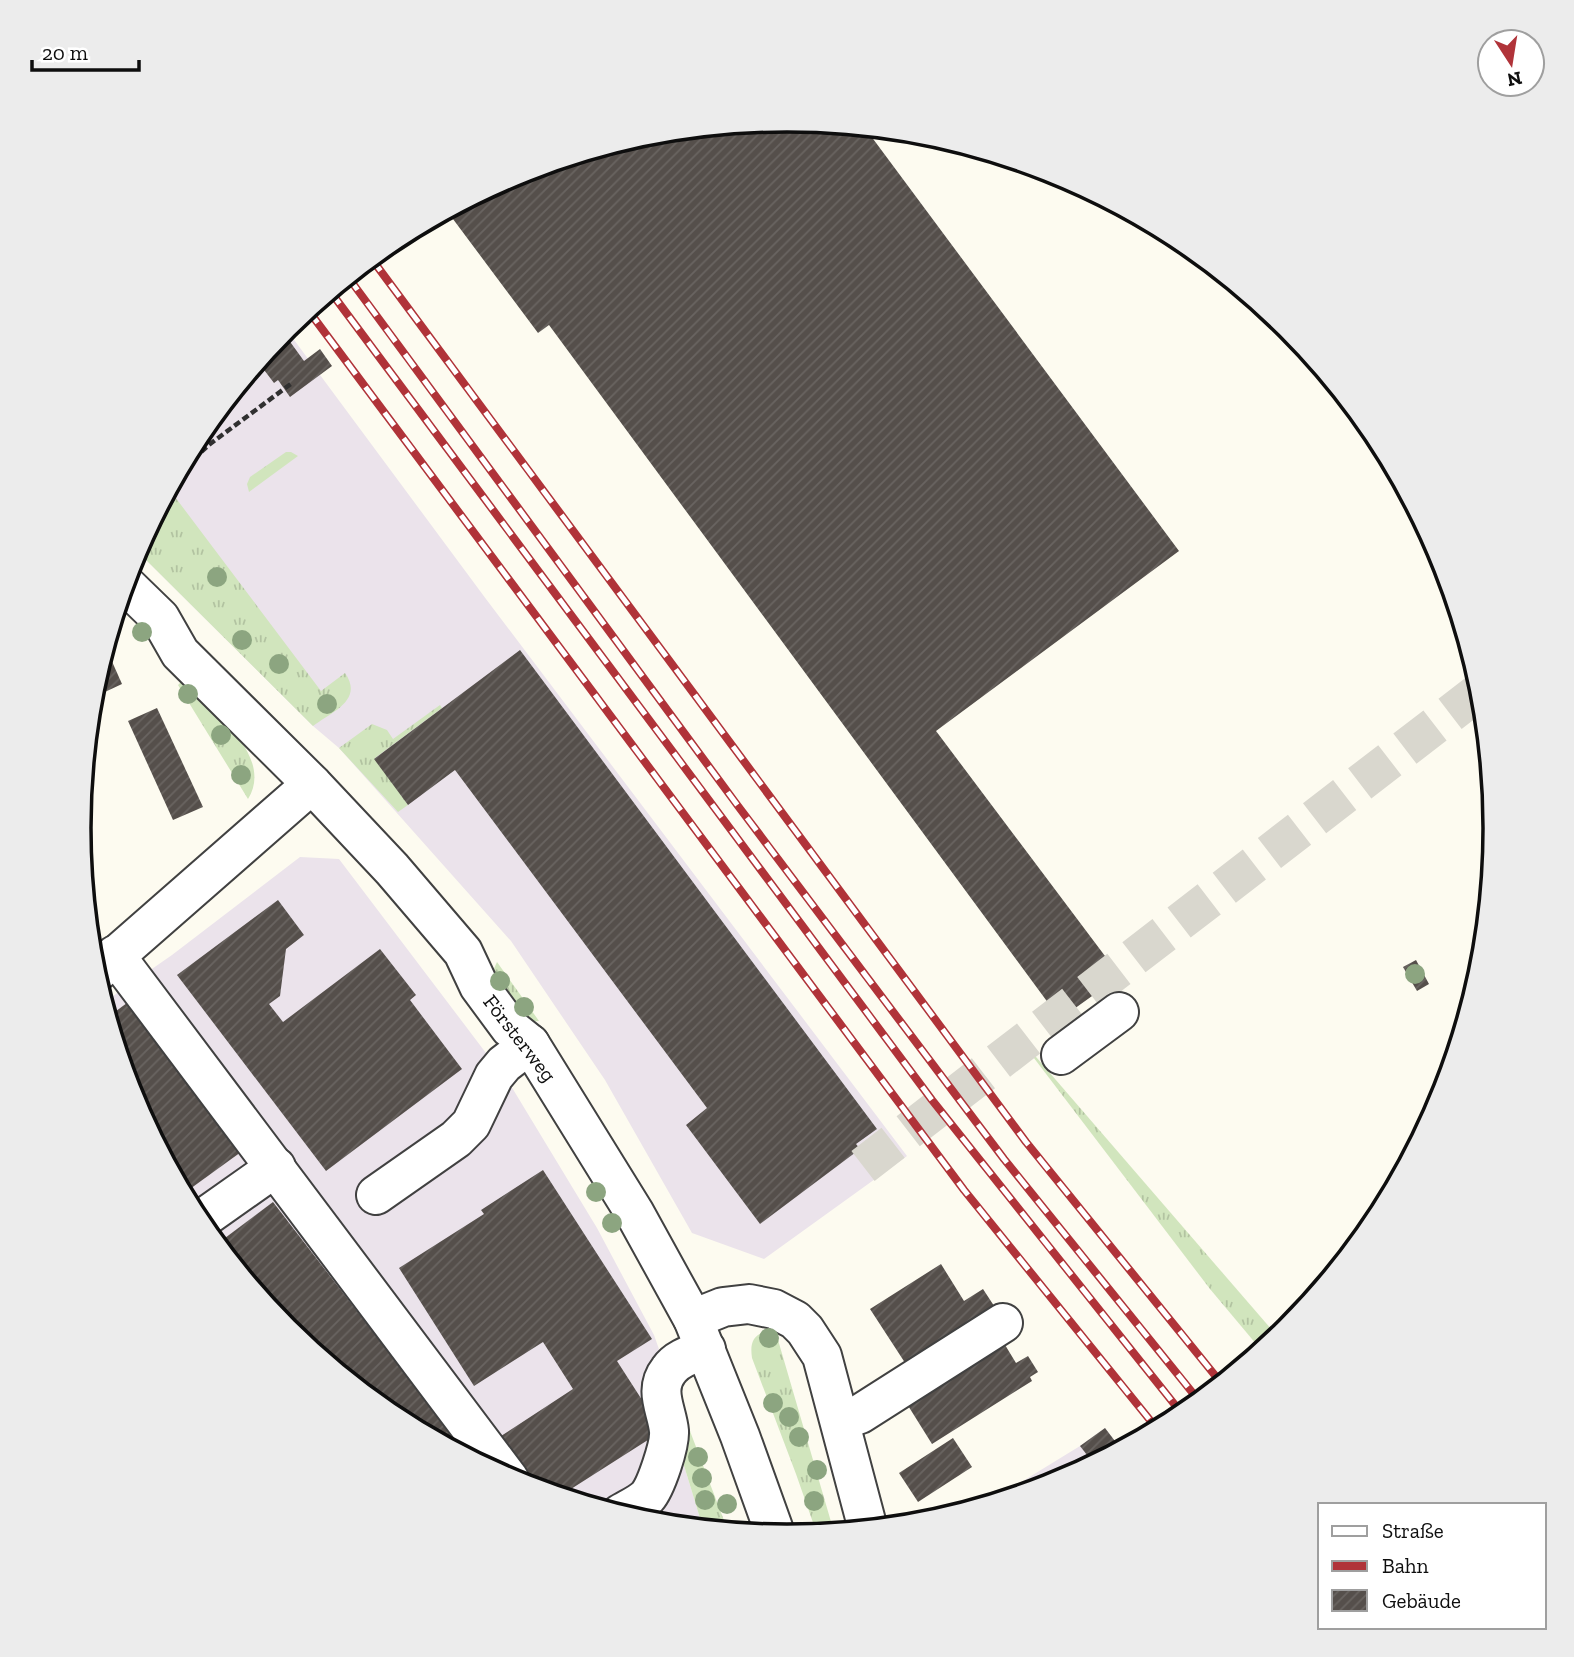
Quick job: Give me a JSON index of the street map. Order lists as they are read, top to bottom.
{
  "streets": {
    "street": ["Försterweg"]
  },
  "legend": ["Straße", "Bahn", "Gebäude"],
  "scale_bar": "20 m",
  "north": "bottom"
}
